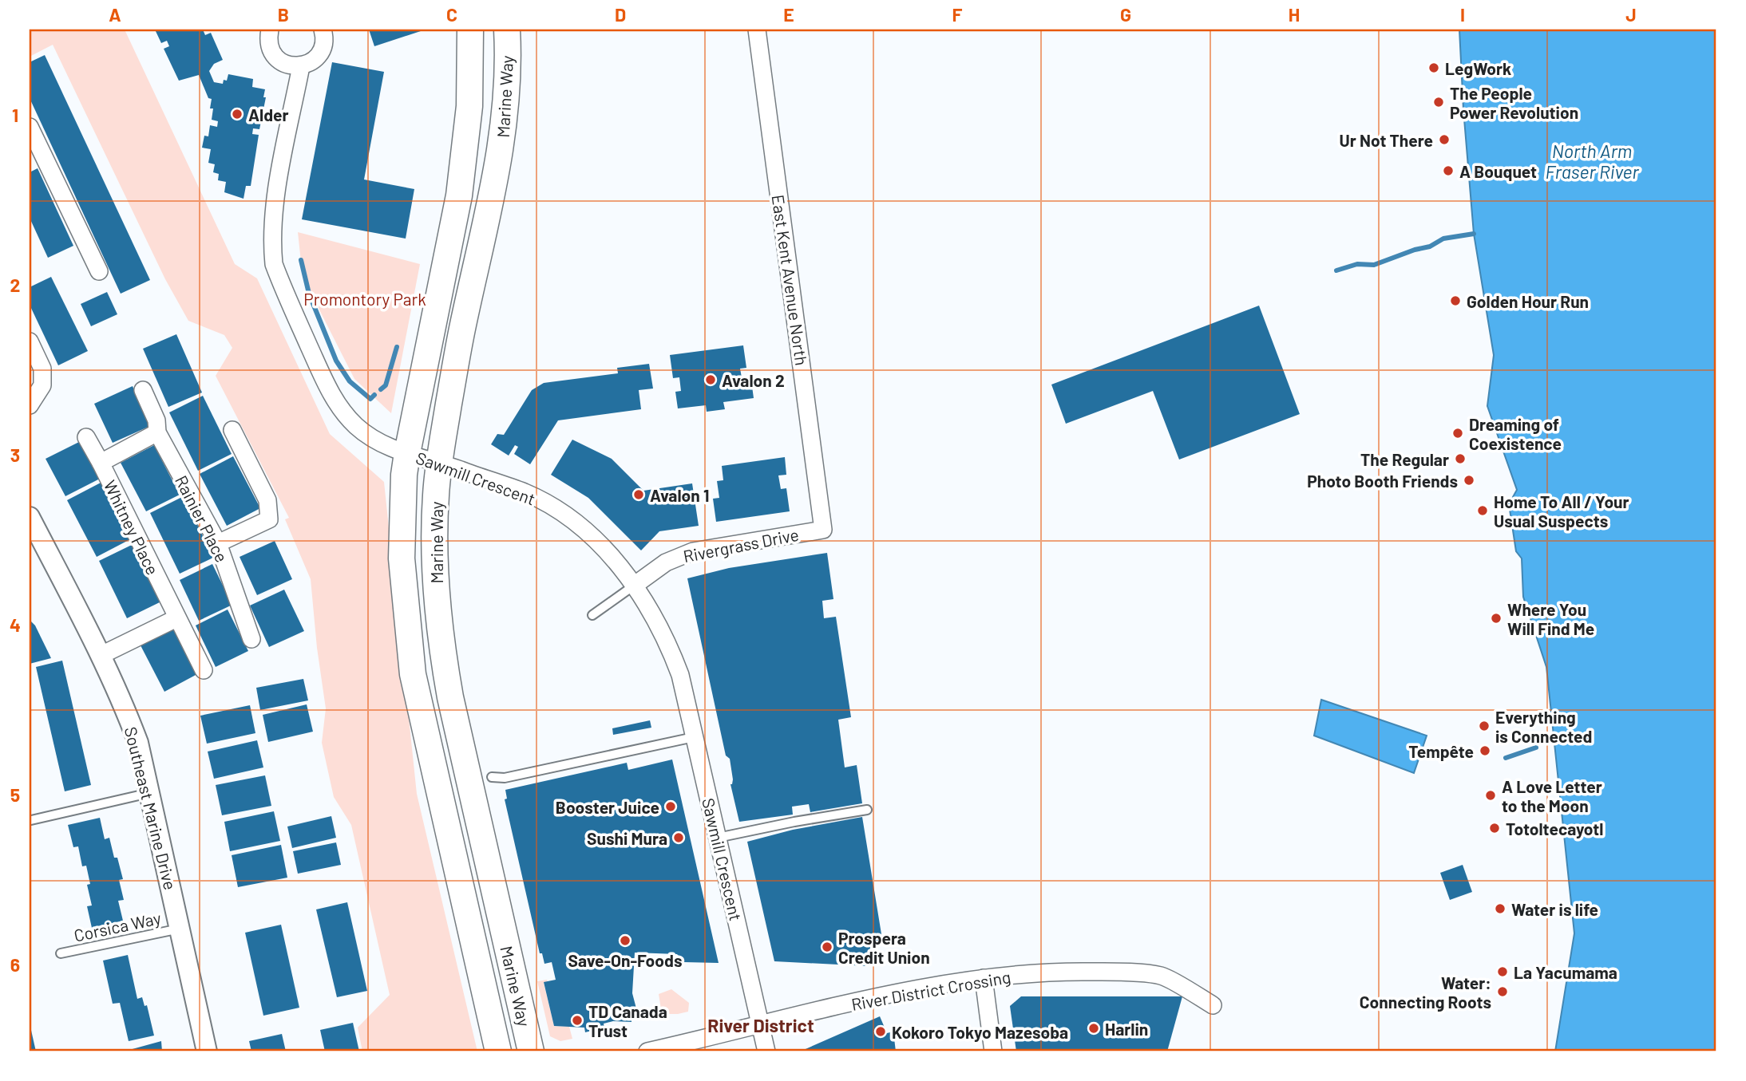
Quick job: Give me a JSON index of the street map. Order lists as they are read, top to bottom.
{
  "streets": {
    "main road": ["Marine Way"],
    "street": [
      "East Kent Avenue North",
      "Sawmill Crescent",
      "Rainier Place",
      "Whitney Place",
      "Rivergrass Drive",
      "Southeast Marine Drive",
      "River District Crossing"
    ],
    "lane": ["Corsica Way"]
  },
  "crossings": [
    ["Marine Way", "Sawmill Crescent"],
    ["East Kent Avenue North", "Rivergrass Drive"],
    ["Sawmill Crescent", "Rivergrass Drive"],
    ["Sawmill Crescent", "River District Crossing"],
    ["Southeast Marine Drive", "Corsica Way"]
  ],
  "districts": ["River District"],
  "water": ["North Arm Fraser River"],
  "parks": ["Promontory Park"],
  "places": [
    "LegWork",
    "The People Power Revolution",
    "Alder",
    "Ur Not There",
    "A Bouquet",
    "Golden Hour Run",
    "Avalon 2",
    "Dreaming of Coexistence",
    "The Regular",
    "Photo Booth Friends",
    "Avalon 1",
    "Home To All / Your Usual Suspects",
    "Where You Will Find Me",
    "Everything is Connected",
    "Tempête",
    "A Love Letter to the Moon",
    "Booster Juice",
    "Totoltecayotl",
    "Sushi Mura",
    "Water is life",
    "Save-On-Foods",
    "Prospera Credit Union",
    "La Yacumama",
    "Water: Connecting Roots",
    "TD Canada Trust",
    "Harlin",
    "Kokoro Tokyo Mazesoba"
  ],
  "grid": {
    "columns": [
      "A",
      "B",
      "C",
      "D",
      "E",
      "F",
      "G",
      "H",
      "I",
      "J"
    ],
    "rows": [
      "1",
      "2",
      "3",
      "4",
      "5",
      "6"
    ]
  }
}
